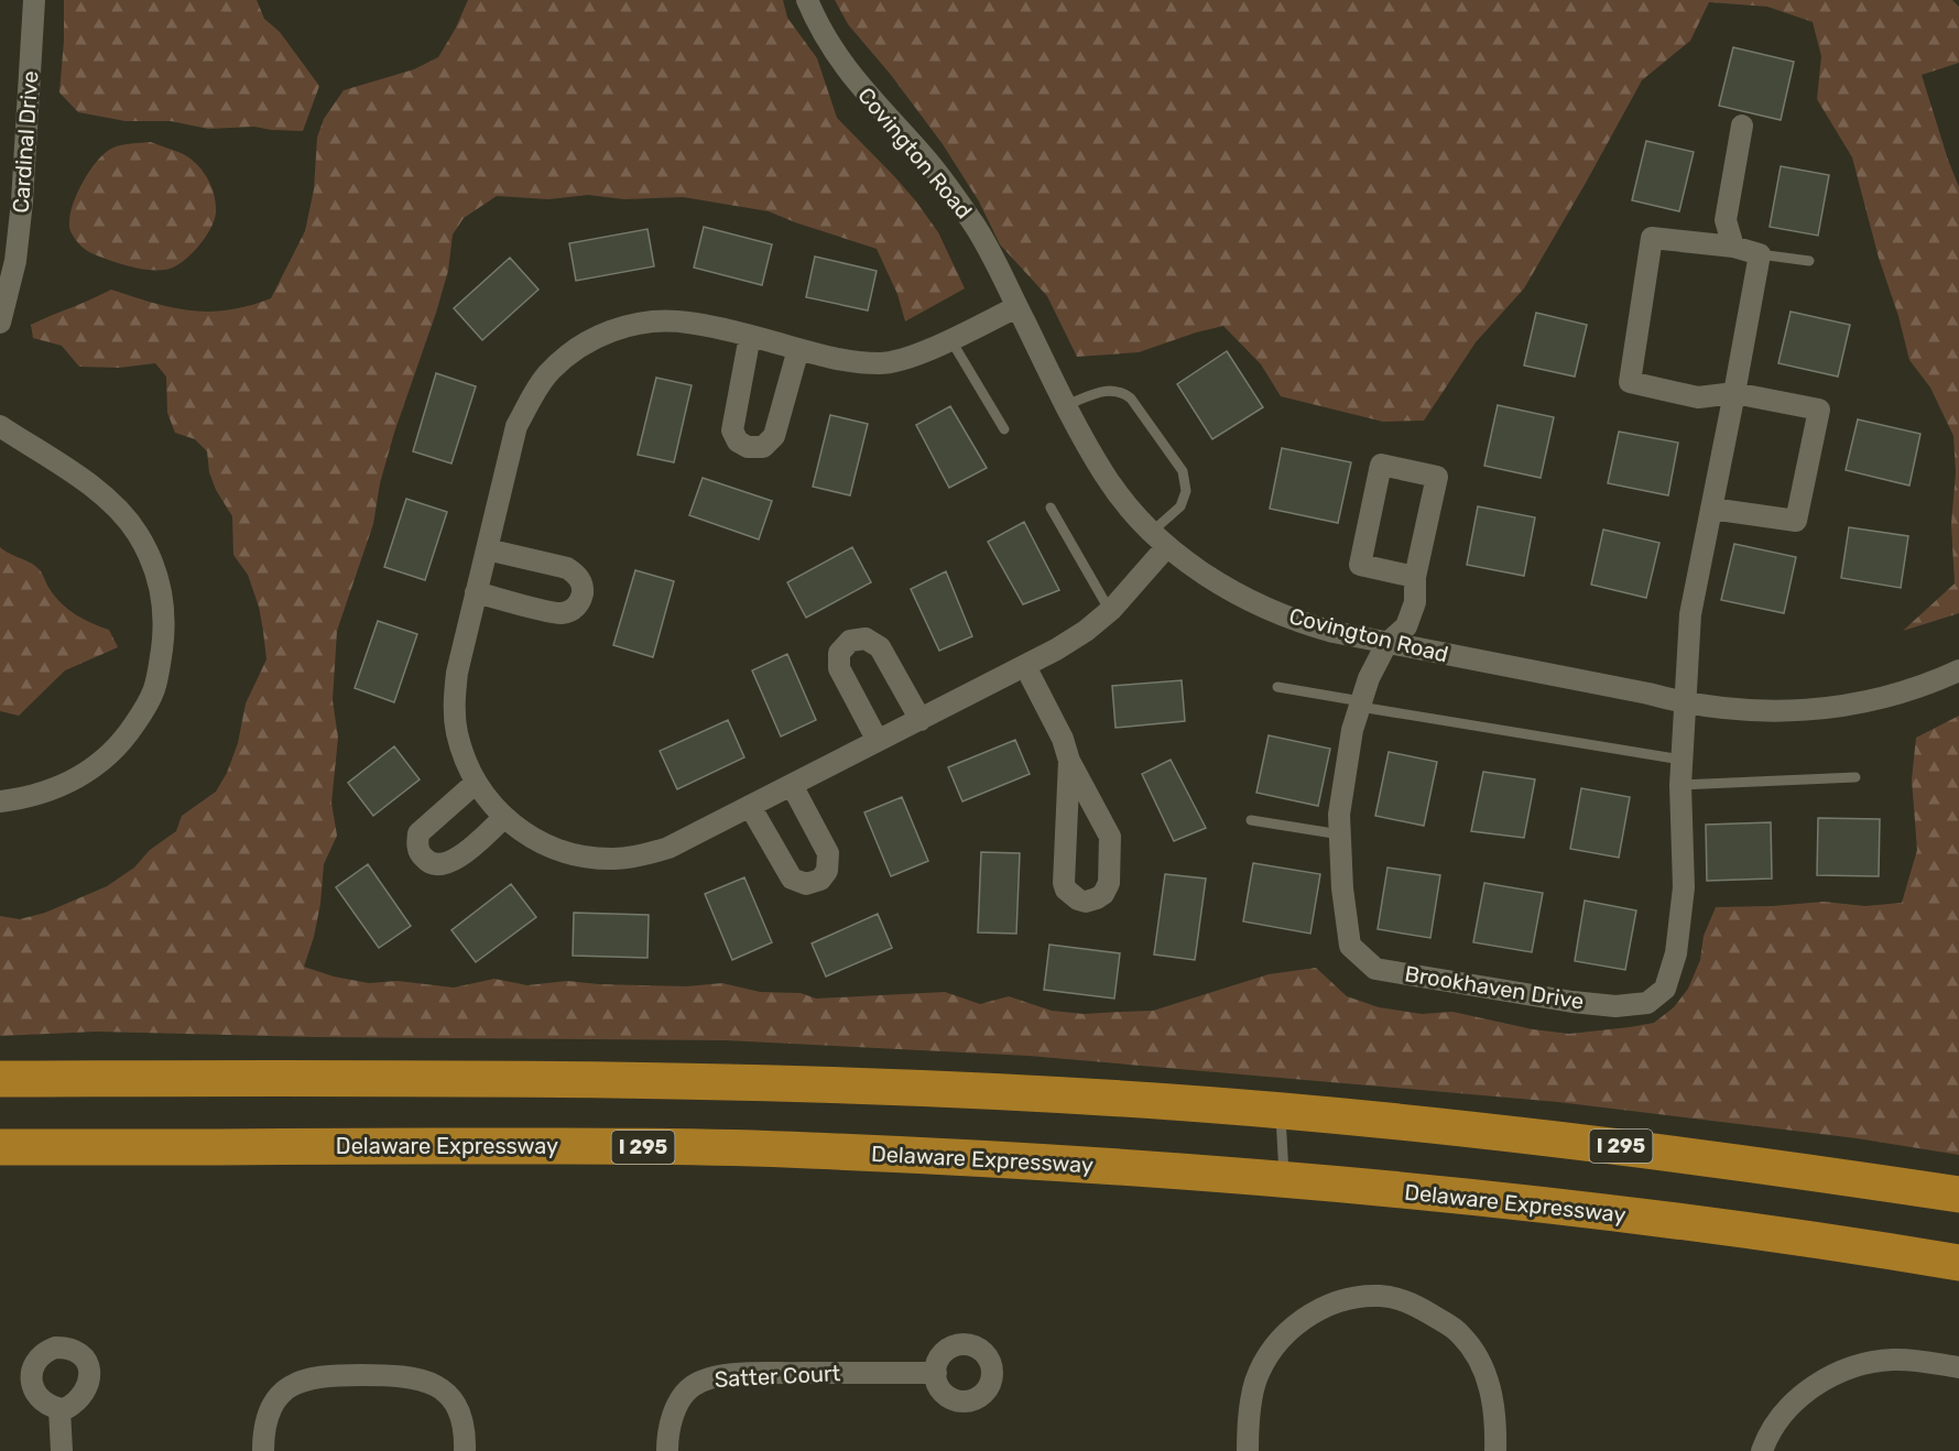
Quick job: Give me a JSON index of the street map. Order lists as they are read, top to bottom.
{
  "streets": {
    "highway": ["Delaware Expressway", "I 295"],
    "street": [
      "Cardinal Drive",
      "Covington Road",
      "Brookhaven Drive",
      "Satter Court"
    ]
  },
  "crossings": [
    ["Covington Road", "Brookhaven Drive"]
  ]
}
